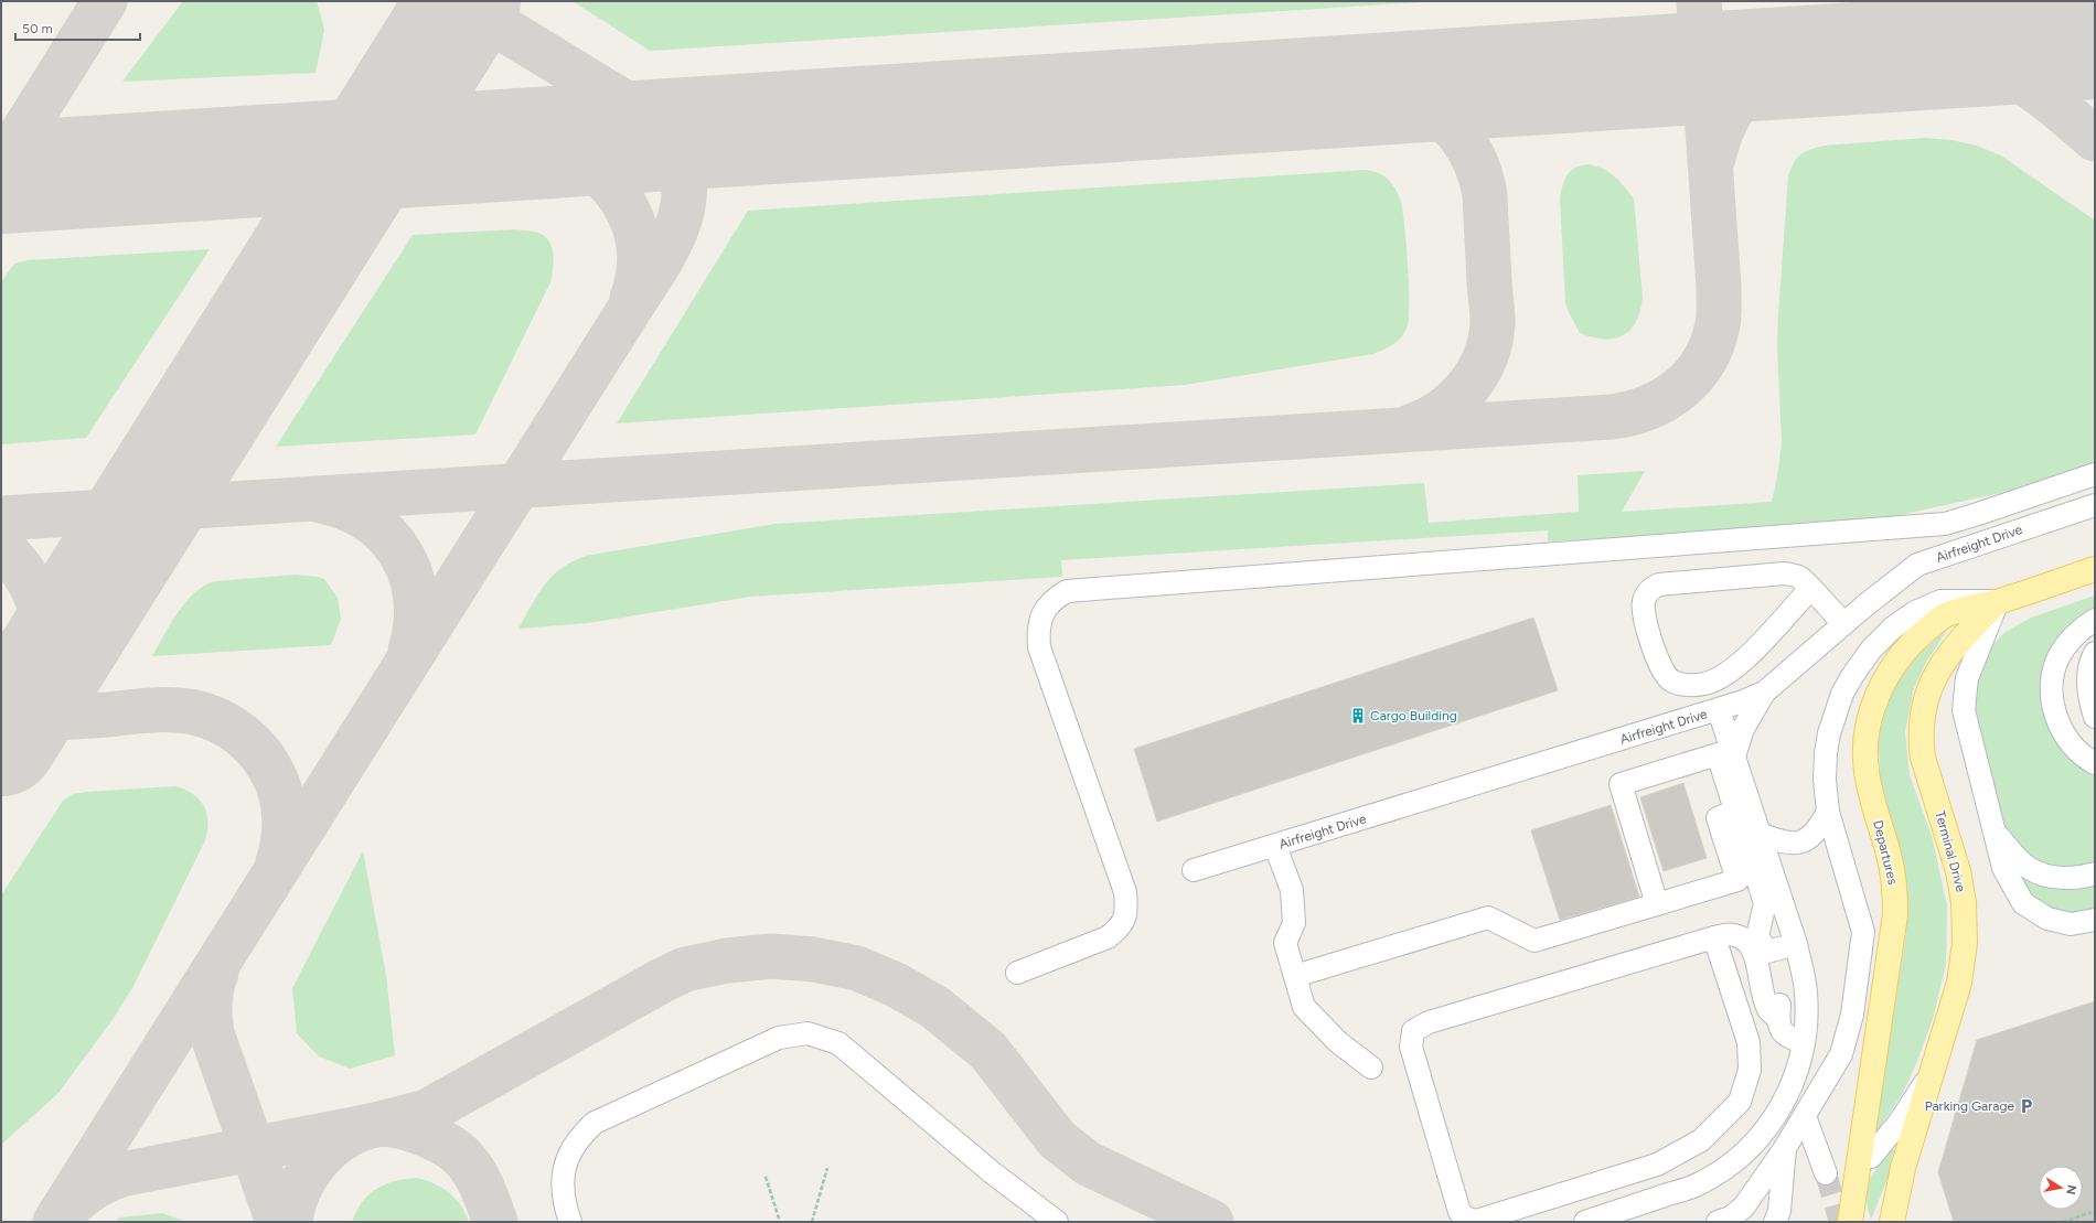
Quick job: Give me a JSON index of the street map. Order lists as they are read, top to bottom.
{
  "streets": {
    "main road": ["Terminal Drive", "Departures"],
    "street": ["Airfreight Drive"]
  },
  "crossings": [
    ["Terminal Drive", "Departures"]
  ],
  "places": {
    "building": ["Cargo Building"],
    "parking": ["Parking Garage"]
  },
  "scale_bar": "50 m",
  "north": "right"
}
